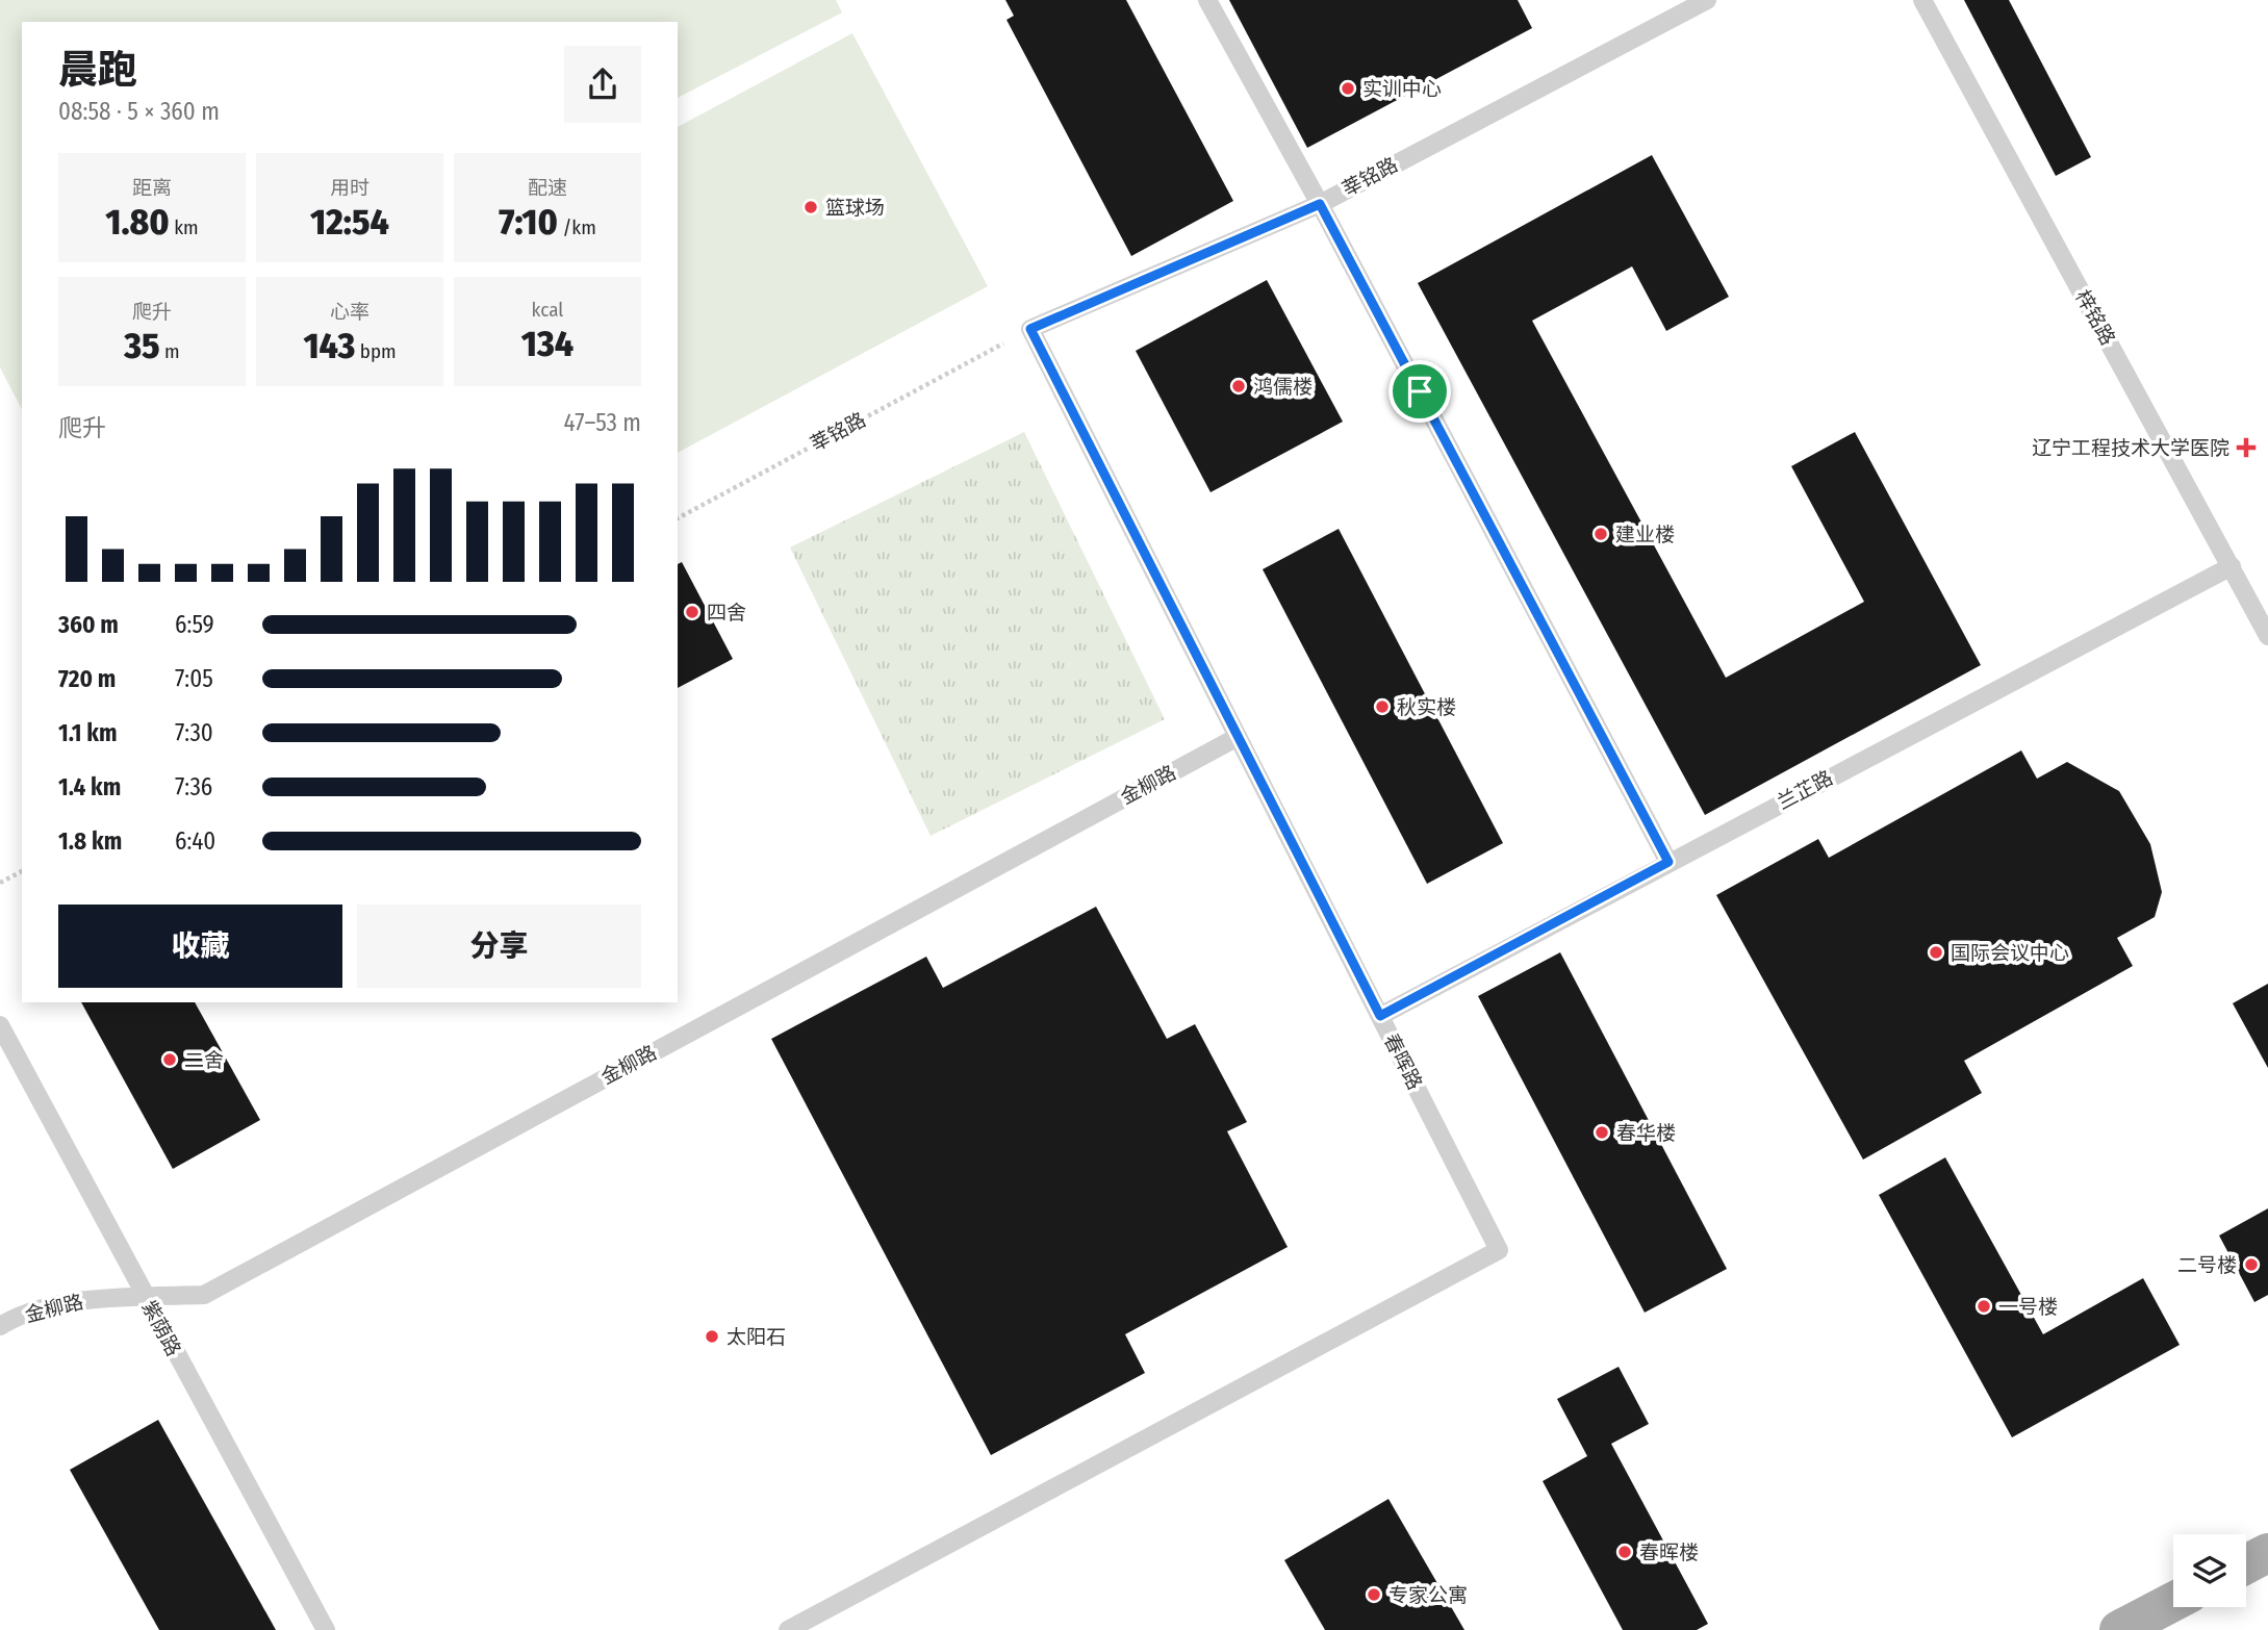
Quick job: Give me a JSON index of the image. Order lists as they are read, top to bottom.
{
  "streets": {
    "lane": [
      "莘铭路",
      "梓铭路",
      "金柳路",
      "兰芷路",
      "春晖路",
      "紫荫路"
    ]
  },
  "crossings": [
    ["莘铭路", "春晖路"],
    ["梓铭路", "兰芷路"],
    ["金柳路", "春晖路"],
    ["金柳路", "紫荫路"],
    ["兰芷路", "春晖路"]
  ],
  "places": {
    "other": [
      "实训中心",
      "篮球场",
      "鸿儒楼",
      "建业楼",
      "四舍",
      "秋实楼",
      "国际会议中心",
      "二舍",
      "春华楼",
      "二号楼",
      "一号楼",
      "太阳石",
      "春晖楼",
      "专家公寓"
    ],
    "health": ["辽宁工程技术大学医院"]
  },
  "page": {
    "heading": ["晨跑", "08:58 · 5 × 360 m"],
    "stats": [
      ["距离", "1.80 km"],
      ["用时", "12:54"],
      ["配速", "7:10 /km"],
      ["爬升", "35 m"],
      ["心率", "143 bpm"],
      ["kcal", "134"]
    ],
    "chart": ["爬升", "47–53 m"],
    "list": [
      {
        "name": "360 m",
        "note": "6:59"
      },
      {
        "name": "720 m",
        "note": "7:05"
      },
      {
        "name": "1.1 km",
        "note": "7:30"
      },
      {
        "name": "1.4 km",
        "note": "7:36"
      },
      {
        "name": "1.8 km",
        "note": "6:40"
      }
    ],
    "buttons": ["收藏", "分享"]
  }
}
